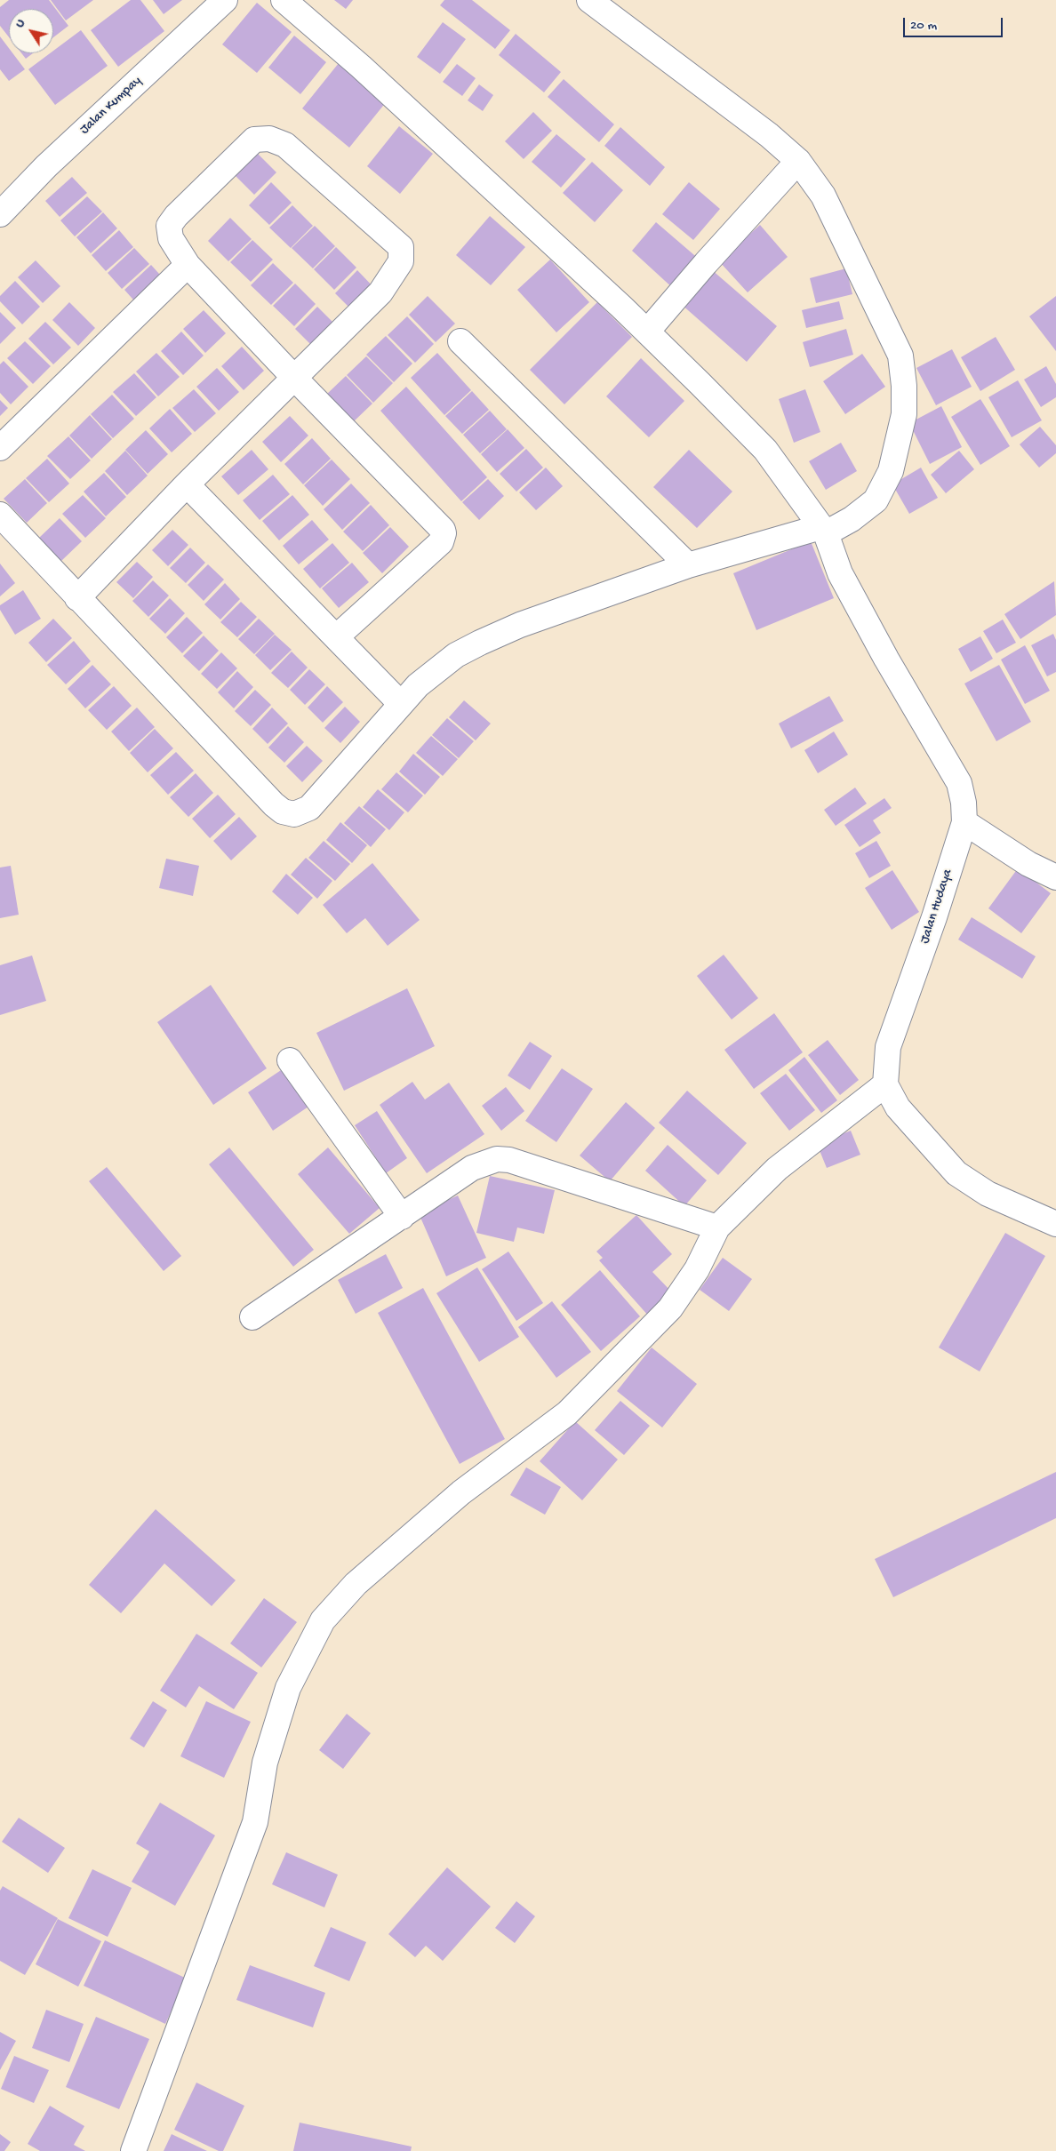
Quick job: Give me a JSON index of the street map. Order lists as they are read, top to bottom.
{
  "streets": {
    "street": ["Jalan Kumpay", "Jalan Hudaya"]
  },
  "scale_bar": "20 m",
  "north": "top left"
}
